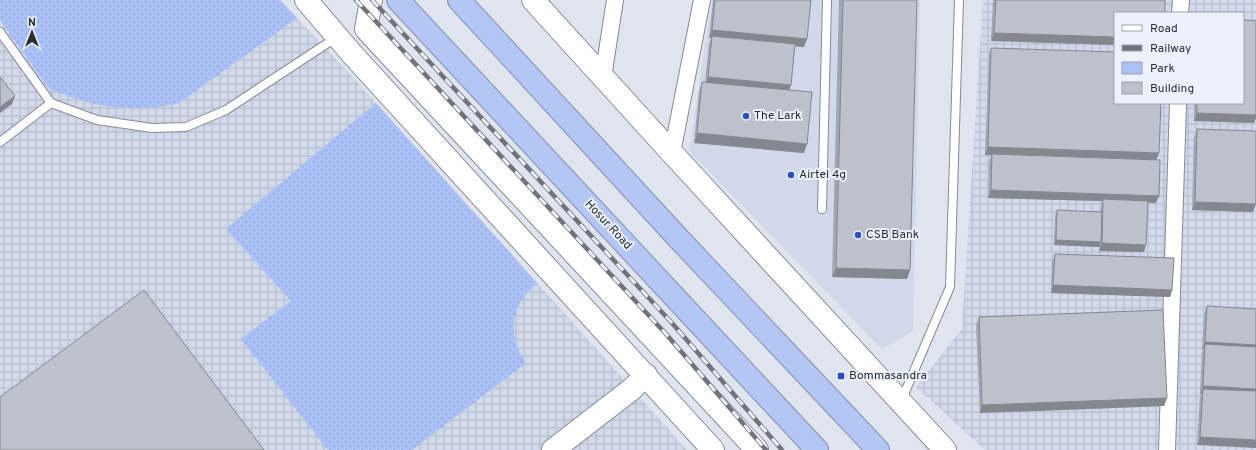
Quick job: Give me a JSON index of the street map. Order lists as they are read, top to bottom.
{
  "streets": {
    "highway": ["Hosur Road"]
  },
  "places": {
    "other": ["The Lark", "Airtel 4g", "CSB Bank"],
    "transit": ["Bommasandra"]
  },
  "legend": [
    "Road",
    "Railway",
    "Park",
    "Building"
  ],
  "north": "top"
}
